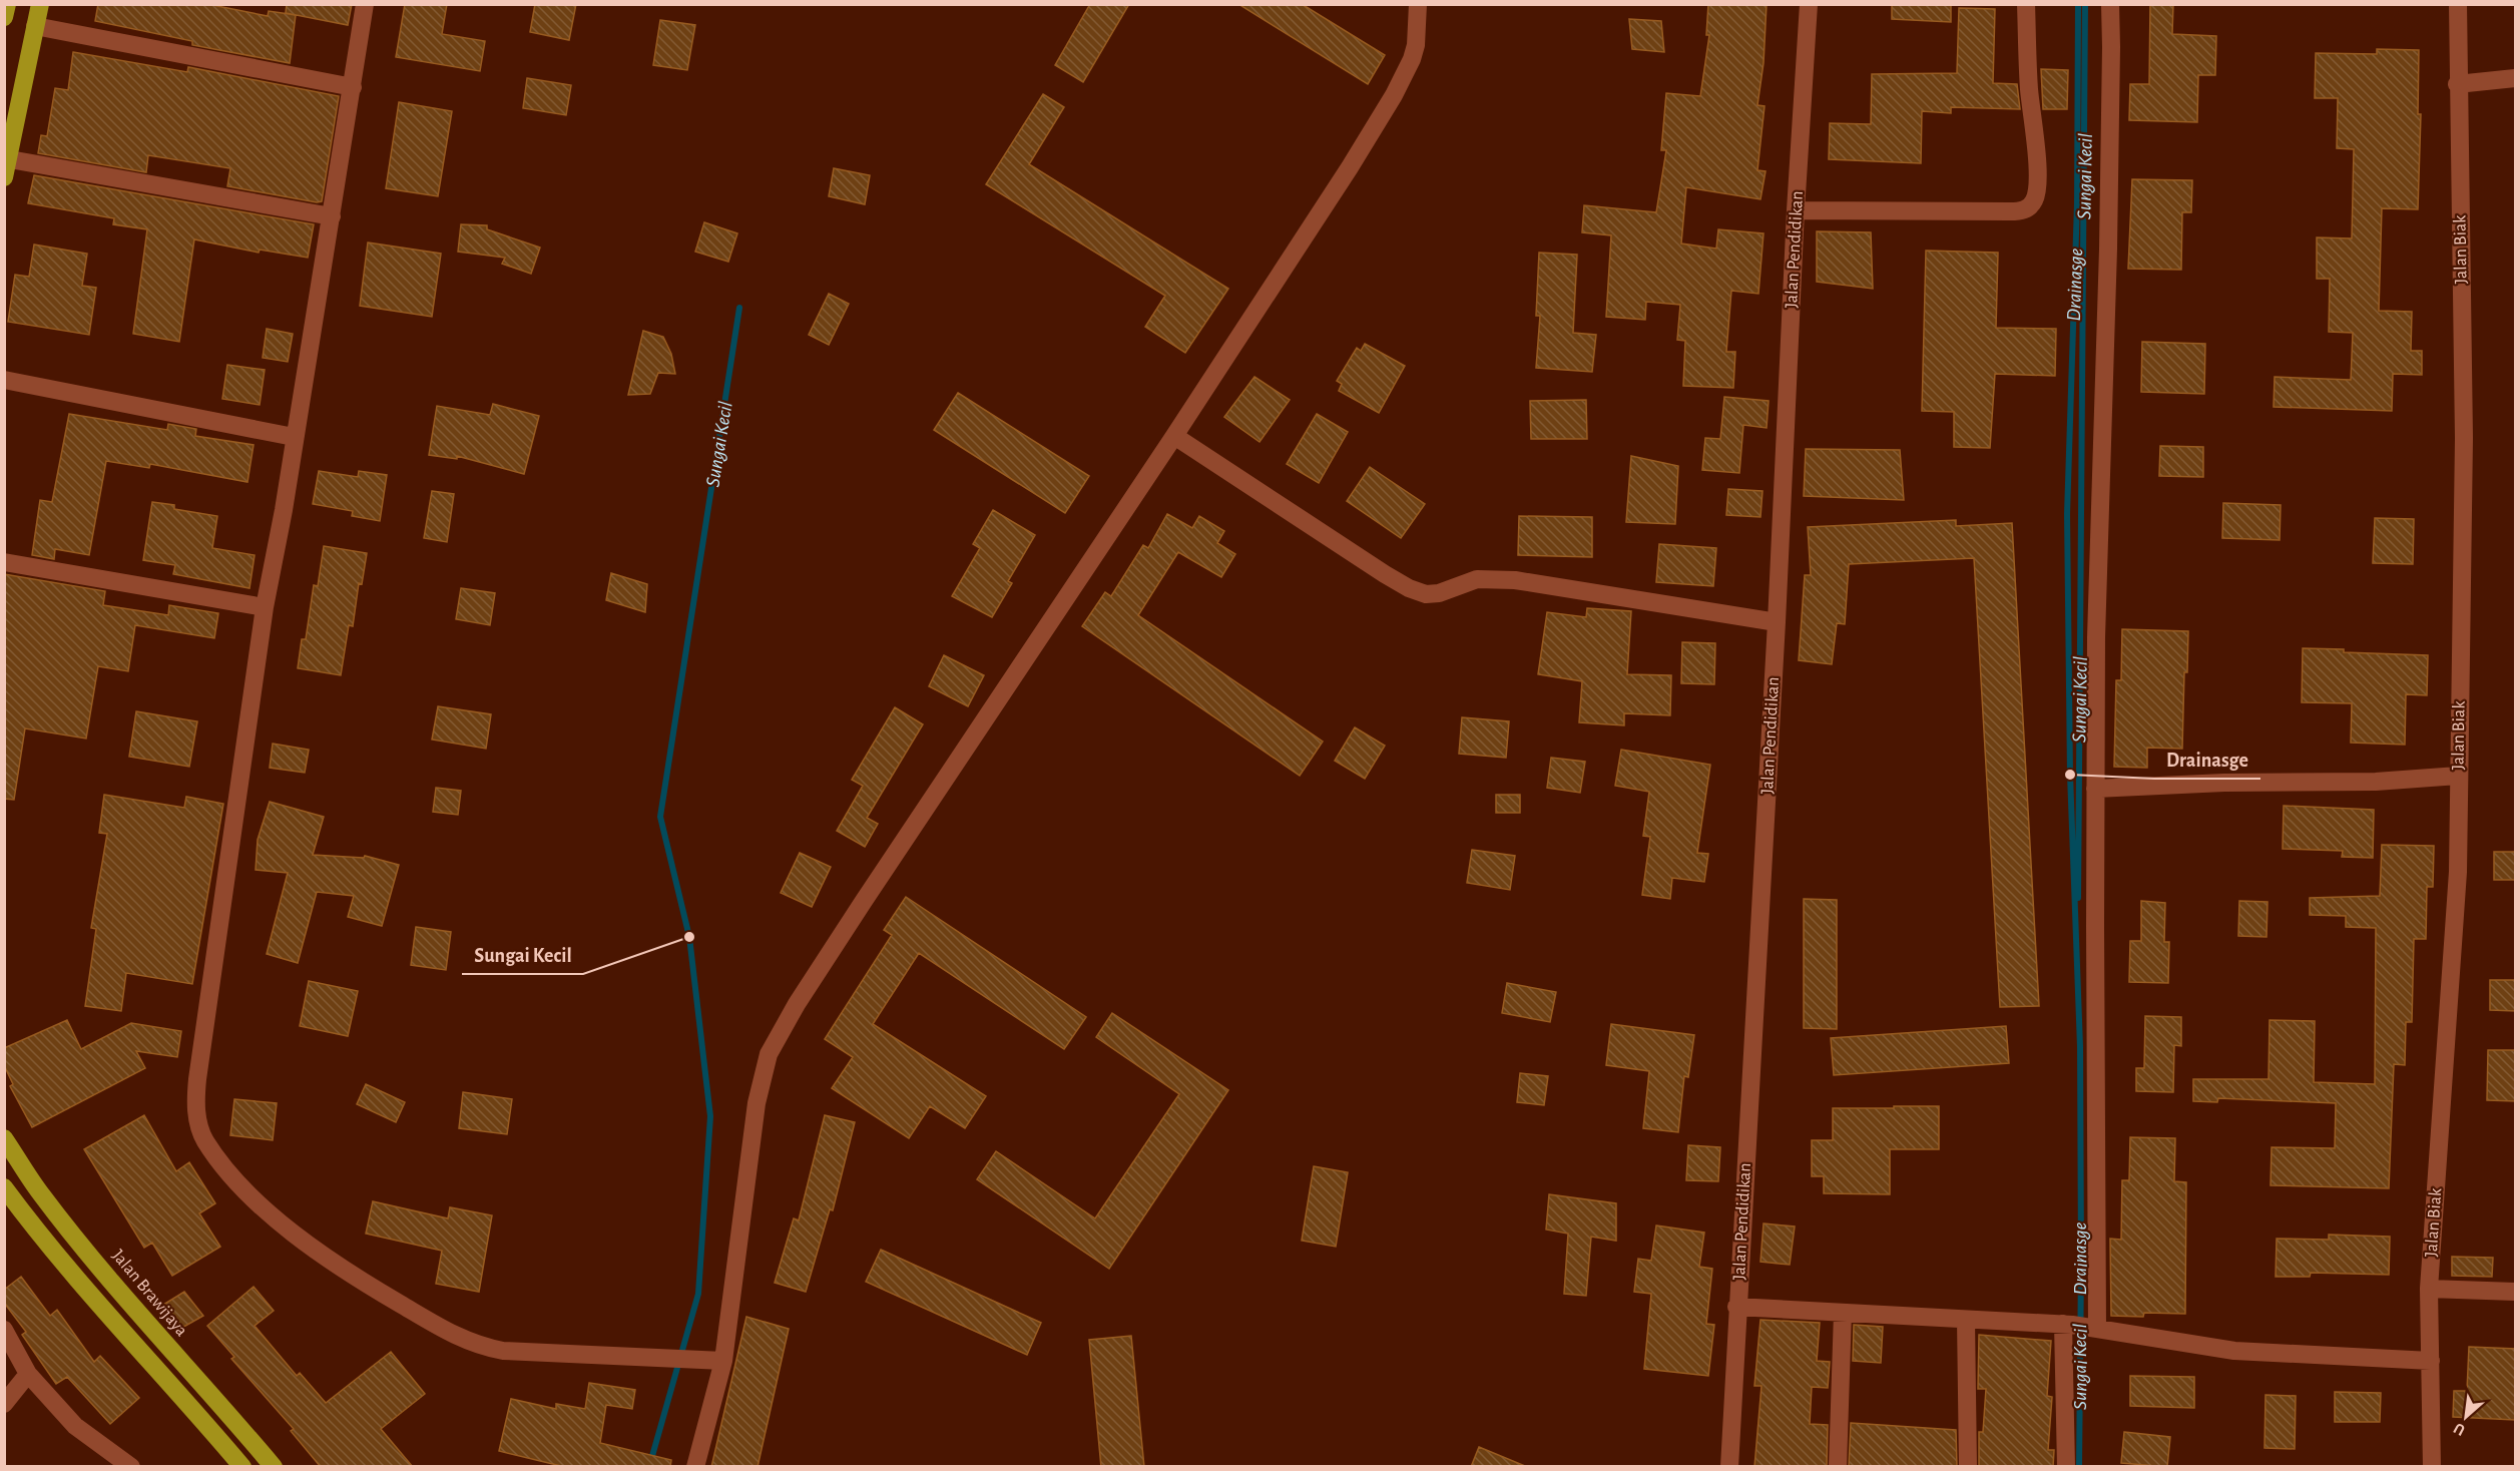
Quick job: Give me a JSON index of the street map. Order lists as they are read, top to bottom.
{
  "streets": {
    "highway": ["Jalan Brawijaya"],
    "street": ["Jalan Pendidikan", "Jalan Biak"]
  },
  "water": ["Sungai Kecil", "Drainasge"],
  "places": ["Drainasge", "Sungai Kecil"],
  "north": "bottom left"
}
